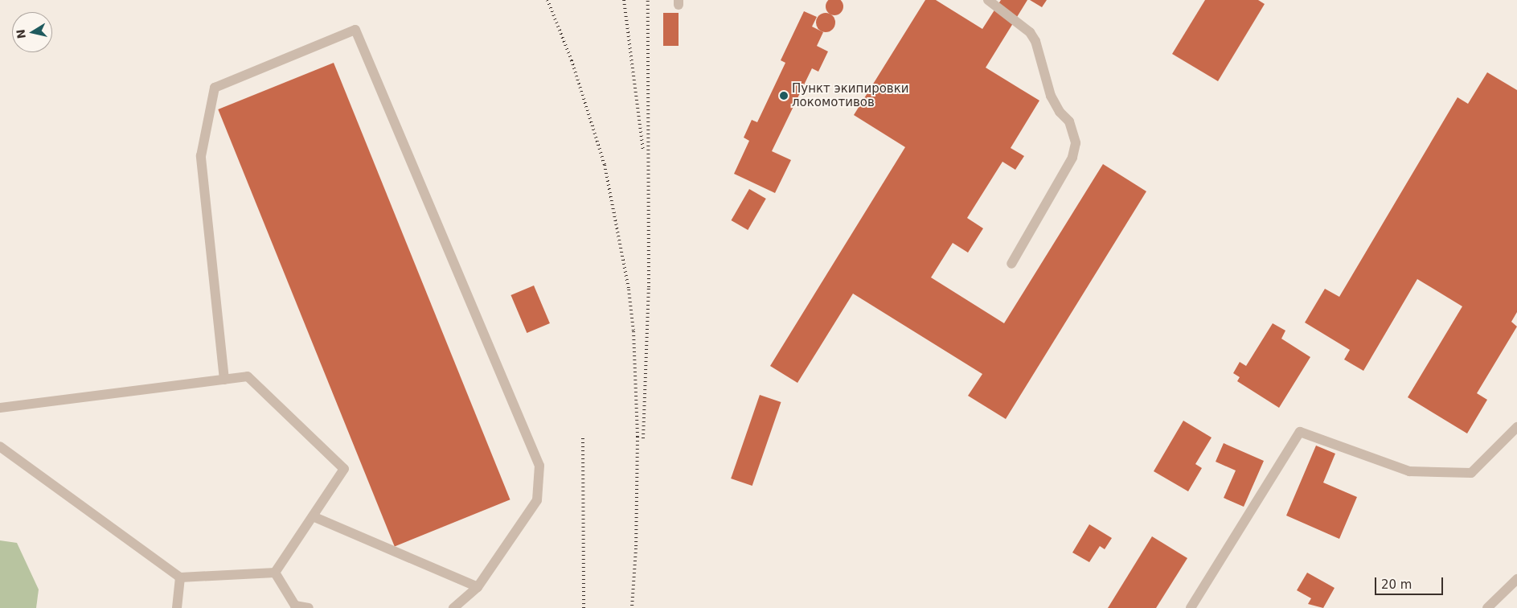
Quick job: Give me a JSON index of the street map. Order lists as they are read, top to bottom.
{
  "places": ["Пункт экипировки локомотивов"],
  "scale_bar": "20 m",
  "north": "left"
}
